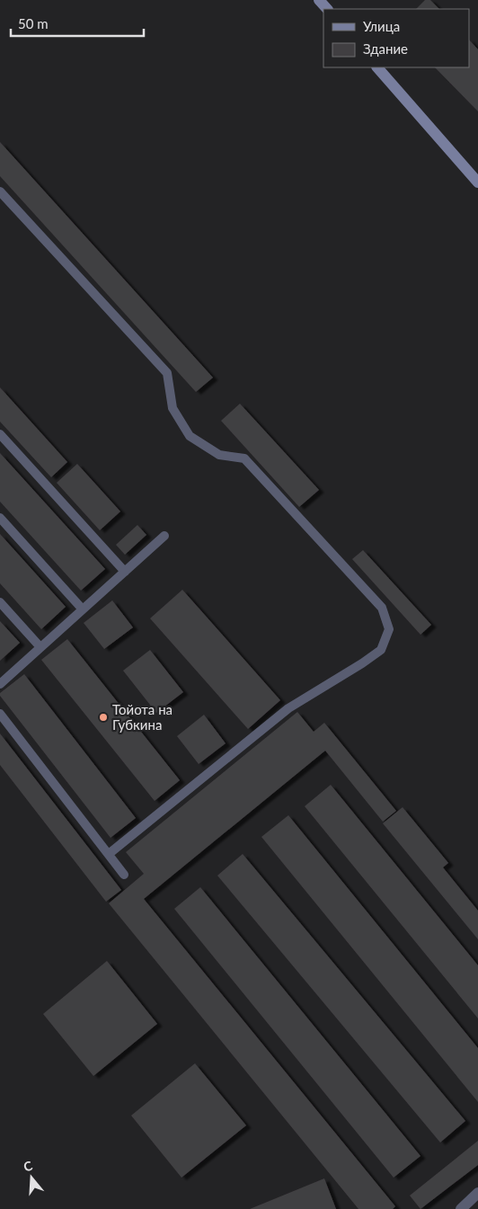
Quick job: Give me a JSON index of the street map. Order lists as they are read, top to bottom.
{
  "places": ["Тойота на Губкина"],
  "legend": ["Улица", "Здание"],
  "scale_bar": "50 m",
  "north": "top"
}
